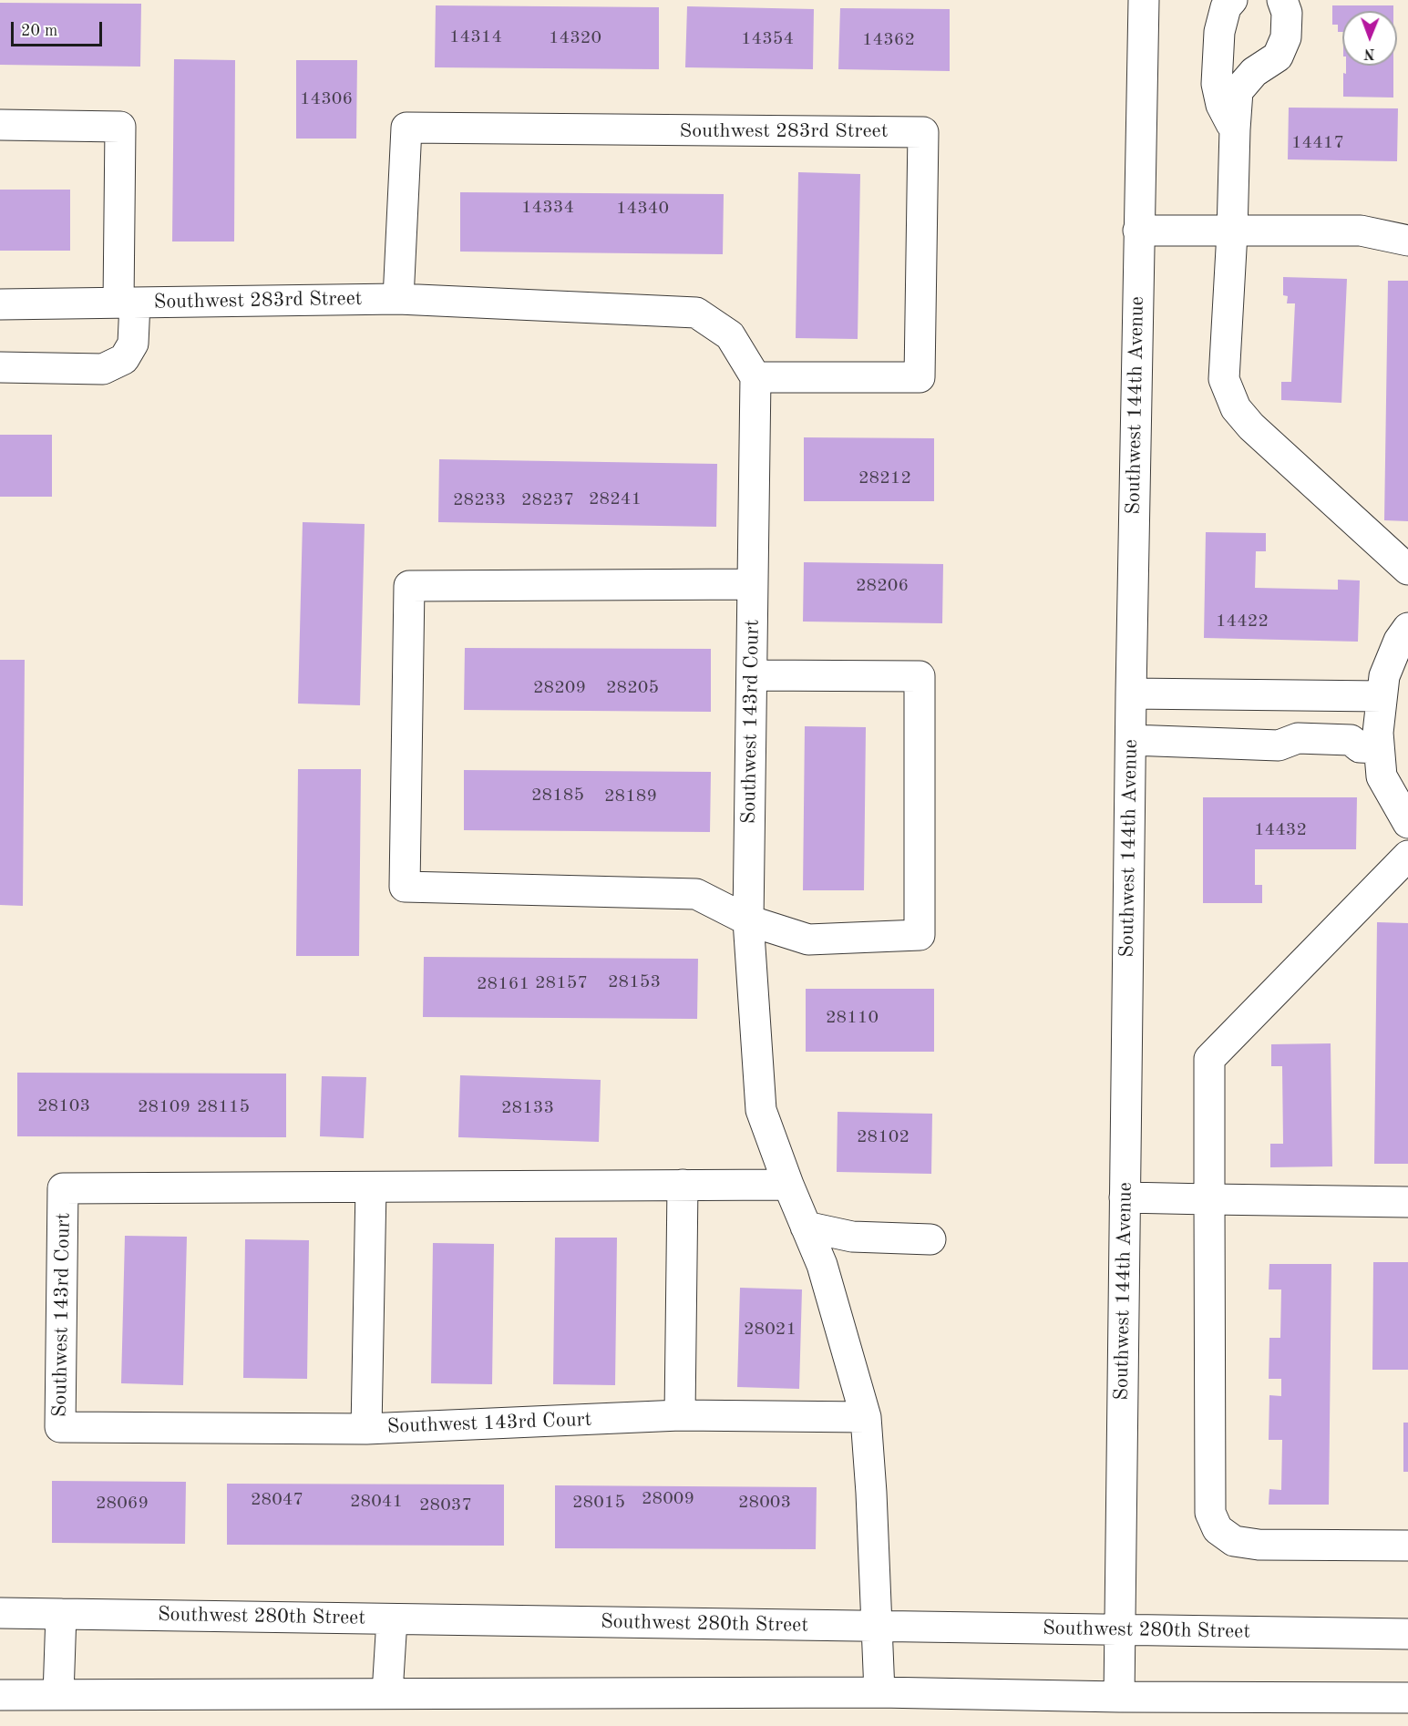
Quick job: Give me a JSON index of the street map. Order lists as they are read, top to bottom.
{
  "streets": {
    "street": [
      "Southwest 283rd Street",
      "Southwest 144th Avenue",
      "Southwest 143rd Court",
      "Southwest 280th Street"
    ]
  },
  "crossings": [
    ["Southwest 283rd Street", "Southwest 143rd Court"],
    ["Southwest 144th Avenue", "Southwest 280th Street"],
    ["Southwest 143rd Court", "Southwest 280th Street"]
  ],
  "house_numbers": [
    "14314",
    "14320",
    "14354",
    "14362",
    "14306",
    "14417",
    "14334",
    "14340",
    "28212",
    "28241",
    "28233",
    "28237",
    "28206",
    "14422",
    "28209",
    "28205",
    "28185",
    "28189",
    "14432",
    "28153",
    "28157",
    "28161",
    "28110",
    "28103",
    "28109",
    "28115",
    "28133",
    "28102",
    "28021",
    "28009",
    "28047",
    "28041",
    "28015",
    "28003",
    "28069",
    "28037"
  ],
  "scale_bar": "20 m",
  "north": "bottom"
}
